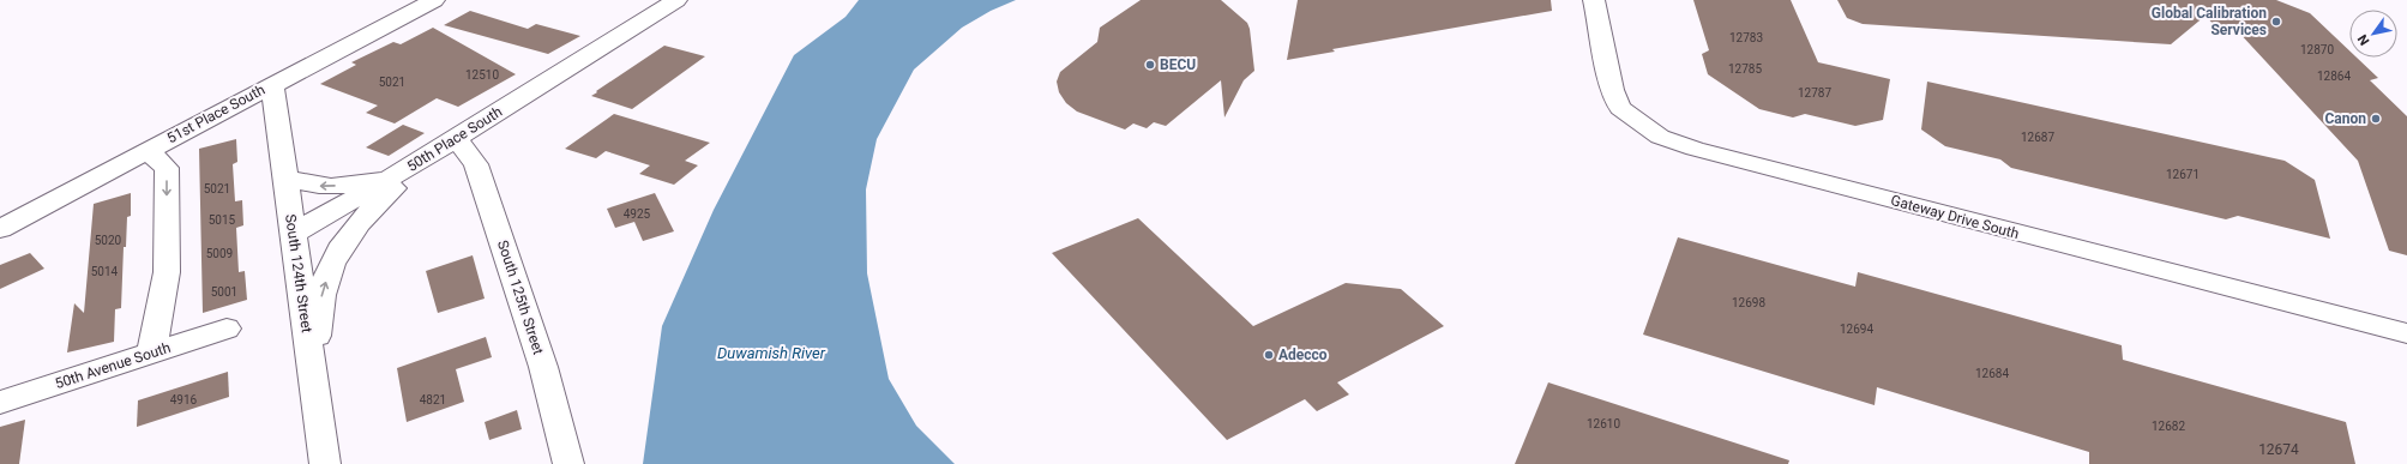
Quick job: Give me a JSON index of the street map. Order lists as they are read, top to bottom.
{
  "streets": {
    "street": [
      "51st Place South",
      "50th Place South",
      "Gateway Drive South",
      "South 124th Street",
      "South 125th Street",
      "50th Avenue South"
    ]
  },
  "crossings": [
    ["51st Place South", "South 124th Street"],
    ["50th Place South", "South 124th Street"],
    ["50th Place South", "South 125th Street"]
  ],
  "water": ["Duwamish River"],
  "places": [
    "Global Calibration Services",
    "BECU",
    "Canon",
    "Adecco"
  ],
  "house_numbers": [
    "12783",
    "12870",
    "12785",
    "12510",
    "12864",
    "5021",
    "12787",
    "12687",
    "12671",
    "5021",
    "4925",
    "5015",
    "5020",
    "5009",
    "5014",
    "5001",
    "12698",
    "12694",
    "12684",
    "4916",
    "4821",
    "12610",
    "12682",
    "12674"
  ],
  "north": "bottom left"
}
